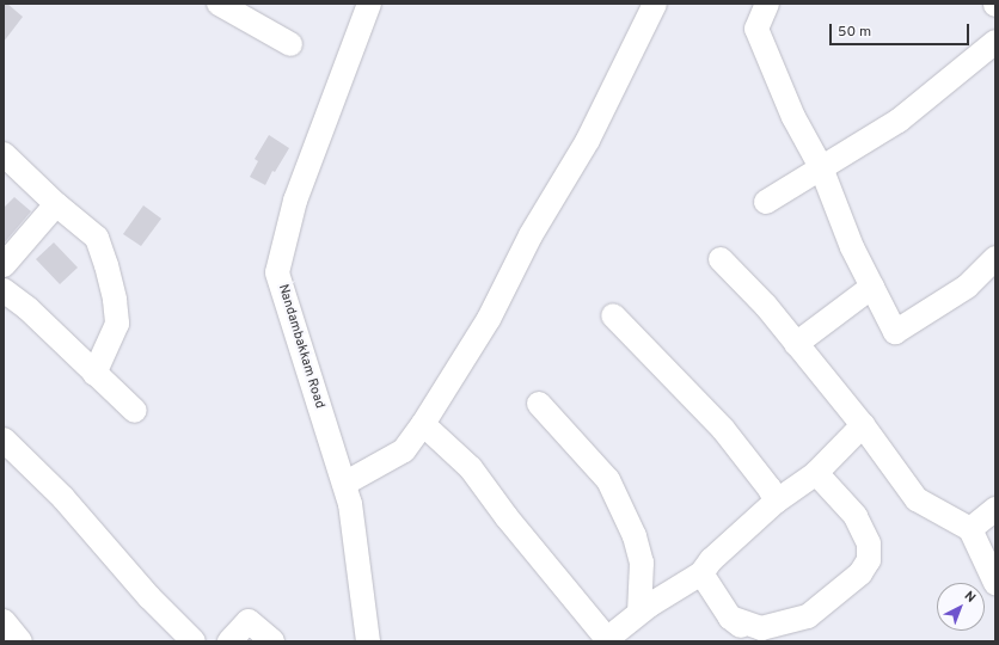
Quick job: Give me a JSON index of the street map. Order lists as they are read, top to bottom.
{
  "streets": {
    "street": ["Nandambakkam Road"]
  },
  "scale_bar": "50 m",
  "north": "top right"
}
